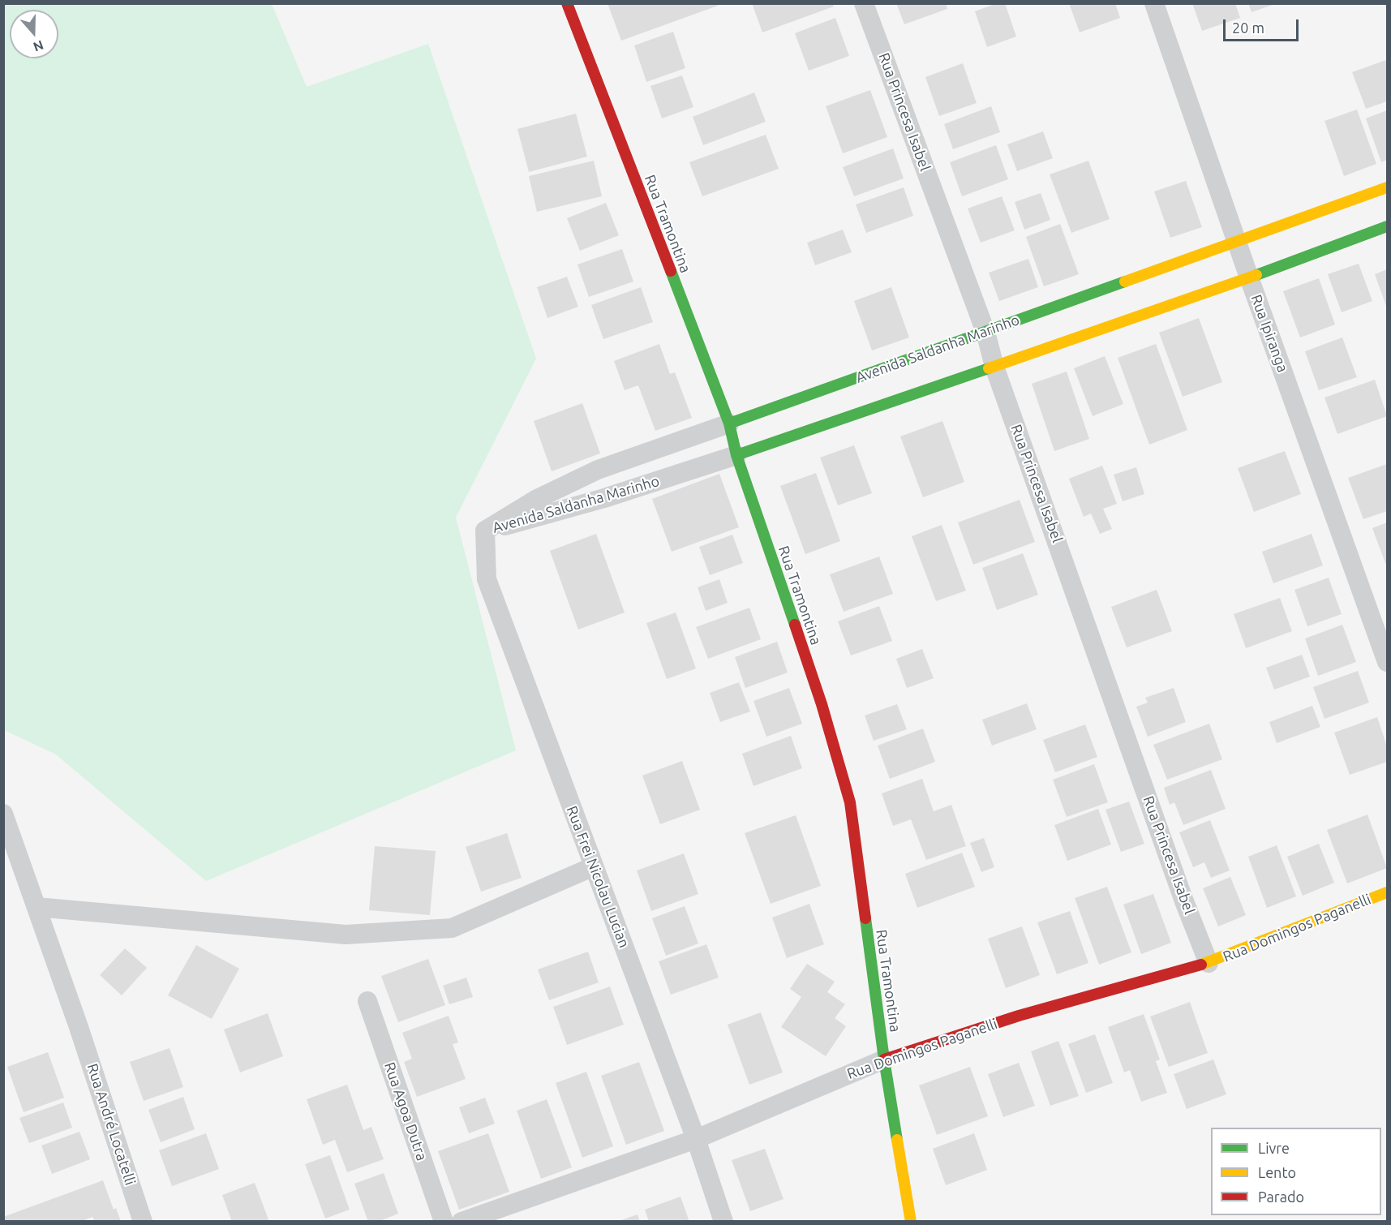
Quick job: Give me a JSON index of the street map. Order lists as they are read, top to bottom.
{
  "streets": {
    "street": [
      "Rua Princesa Isabel",
      "Rua Tramontina",
      "Rua Ipiranga",
      "Avenida Saldanha Marinho",
      "Rua Frei Nicolau Lucian",
      "Rua Domingos Paganelli",
      "Rua Agoa Dutra",
      "Rua André Locatelli"
    ]
  },
  "crossings": [
    ["Rua Princesa Isabel", "Avenida Saldanha Marinho"],
    ["Rua Princesa Isabel", "Rua Domingos Paganelli"],
    ["Rua Tramontina", "Avenida Saldanha Marinho"],
    ["Rua Tramontina", "Rua Domingos Paganelli"],
    ["Rua Ipiranga", "Avenida Saldanha Marinho"],
    ["Avenida Saldanha Marinho", "Rua Frei Nicolau Lucian"],
    ["Rua Frei Nicolau Lucian", "Rua Domingos Paganelli"]
  ],
  "legend": ["Livre", "Lento", "Parado"],
  "scale_bar": "20 m",
  "north": "bottom"
}
